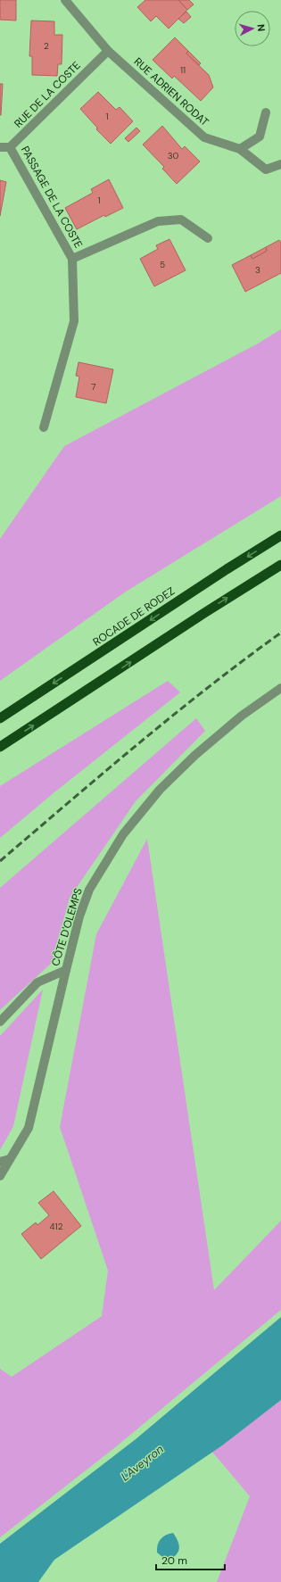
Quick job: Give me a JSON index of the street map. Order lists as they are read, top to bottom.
{
  "streets": {
    "highway": ["ROCADE DE RODEZ"],
    "street": [
      "RUE ADRIEN RODAT",
      "RUE DE LA COSTE",
      "PASSAGE DE LA COSTE",
      "CÔTE D'OLEMPS"
    ]
  },
  "crossings": [
    ["RUE ADRIEN RODAT", "RUE DE LA COSTE"],
    ["RUE DE LA COSTE", "PASSAGE DE LA COSTE"]
  ],
  "water": ["L'Aveyron"],
  "house_numbers": [
    "2",
    "11",
    "1",
    "30",
    "1",
    "5",
    "3",
    "7",
    "412"
  ],
  "scale_bar": "20 m",
  "north": "right"
}
